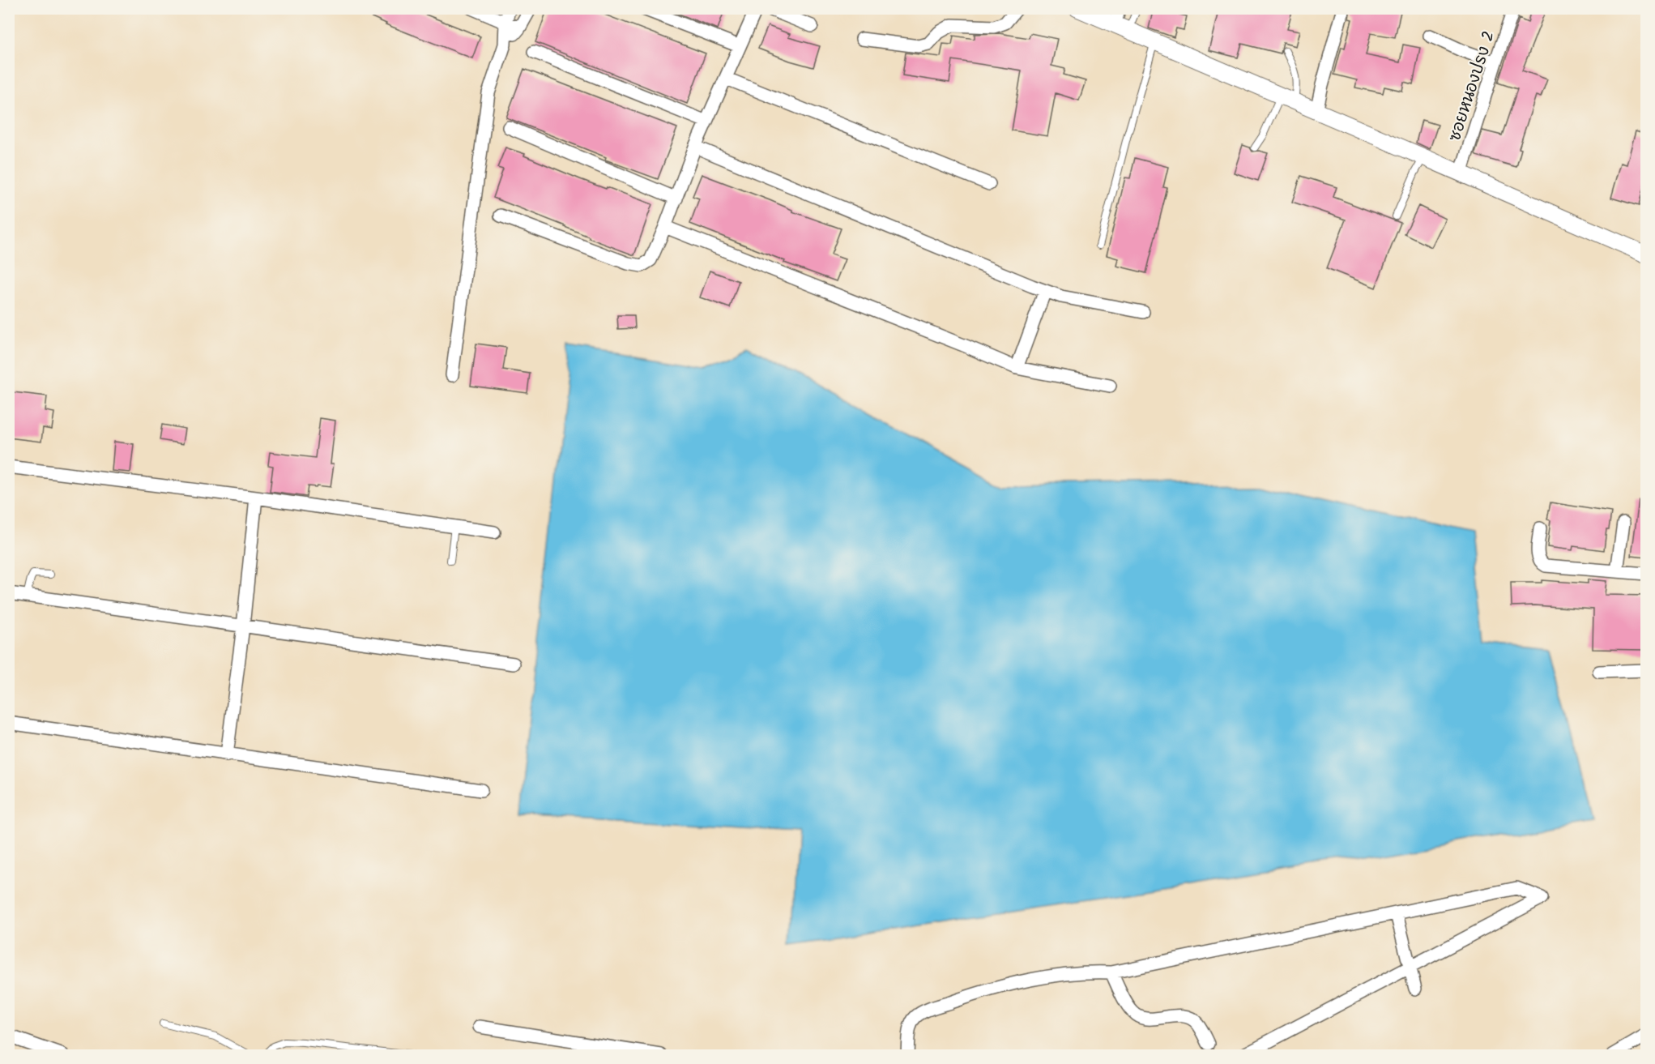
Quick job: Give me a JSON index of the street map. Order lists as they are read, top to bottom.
{
  "streets": {
    "street": ["ซอยหนองปรง 2"]
  }
}
